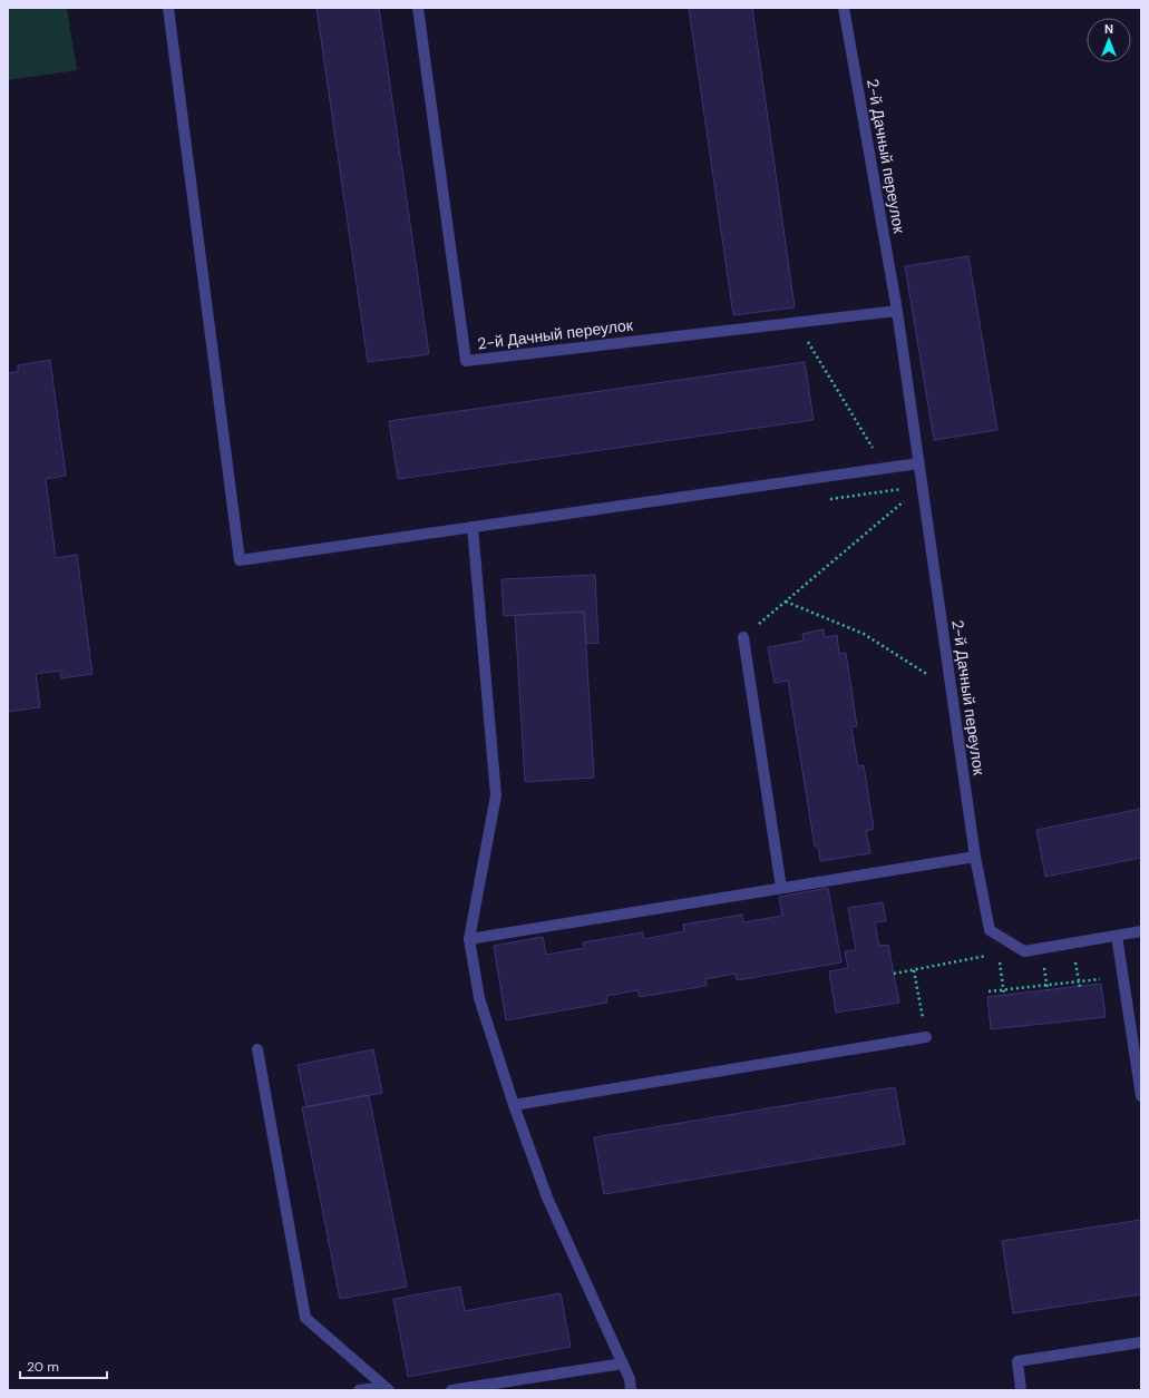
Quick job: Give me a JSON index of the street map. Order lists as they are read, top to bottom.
{
  "streets": {
    "street": ["2-й Дачный переулок"]
  },
  "scale_bar": "20 m",
  "north": "top"
}
